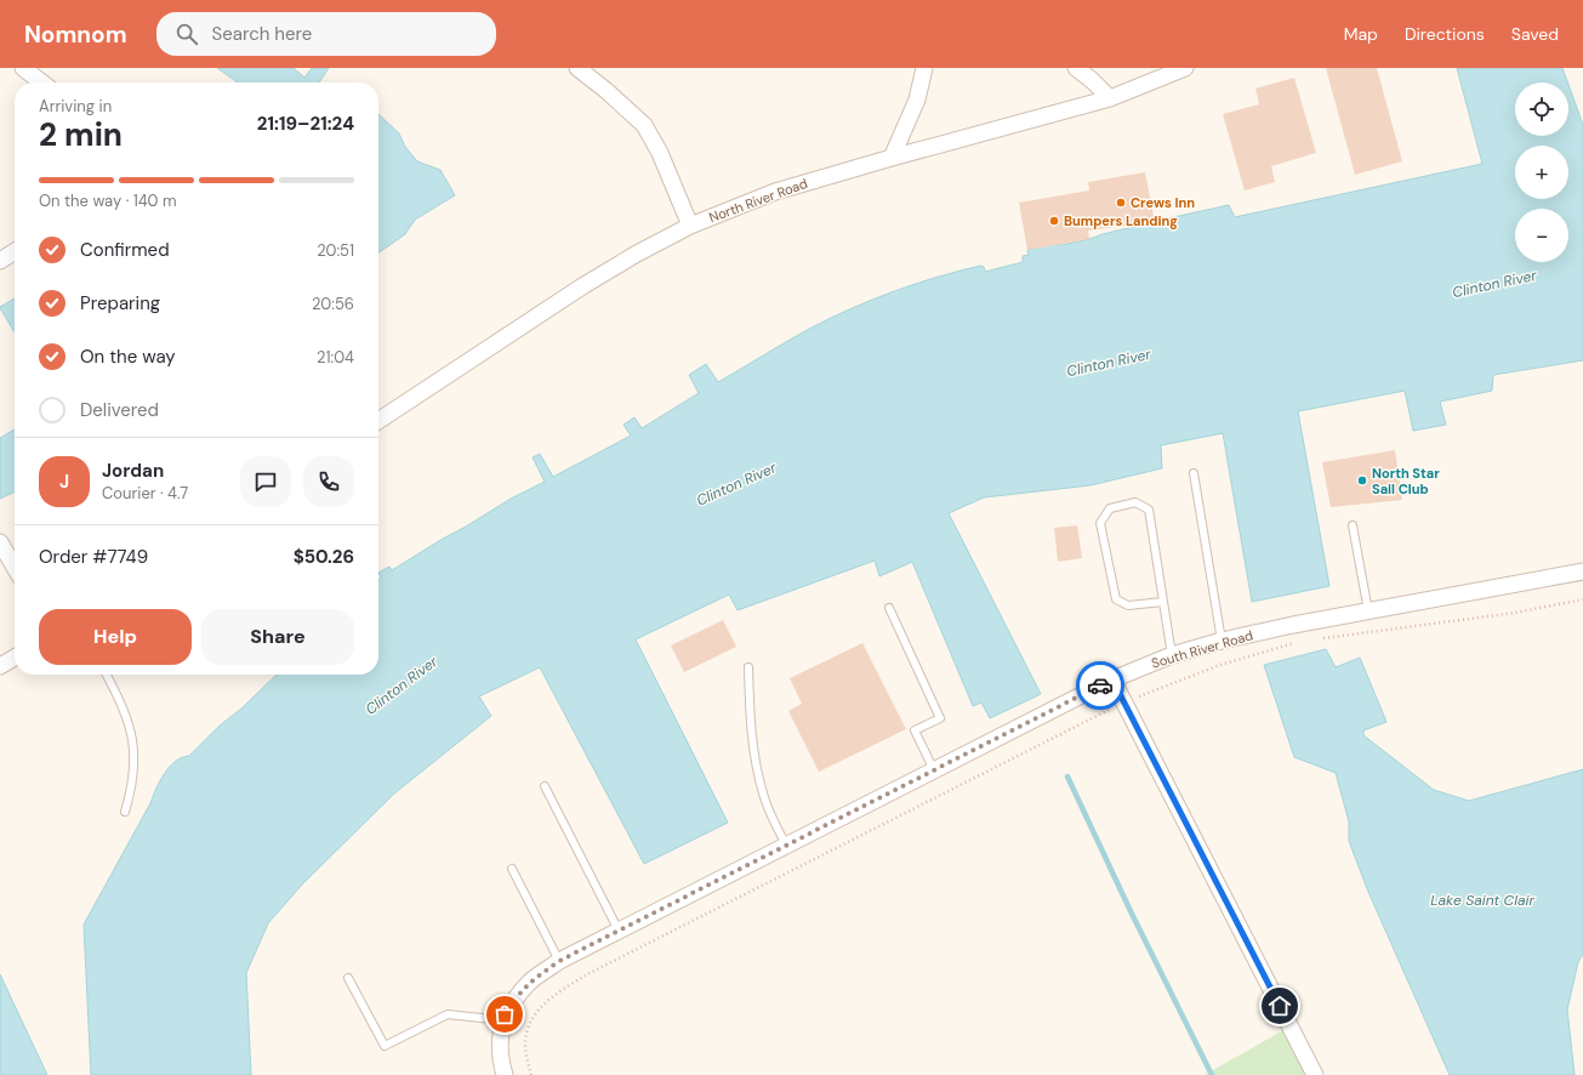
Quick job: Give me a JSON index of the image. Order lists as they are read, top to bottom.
{
  "streets": {
    "street": ["North River Road", "South River Road"]
  },
  "water": ["Clinton River", "Lake Saint Clair"],
  "places": ["Crews Inn", "Bumpers Landing", "North Star Sail Club"],
  "page": {
    "header": "Nomnom",
    "search": "Search here",
    "nav": ["Map", "Directions", "Saved"],
    "map_buttons": ["+", "−"],
    "heading": ["2 min", "Arriving in", "21:19–21:24"],
    "panel": [
      "Jordan",
      "Courier · 4.7",
      "Order #7749",
      "$50.26"
    ],
    "bar": "On the way · 140 m",
    "list": [
      ["Confirmed", "20:51"],
      ["Preparing", "20:56"],
      ["On the way", "21:04"],
      "Delivered"
    ],
    "round": "J",
    "buttons": ["Help", "Share"]
  }
}
